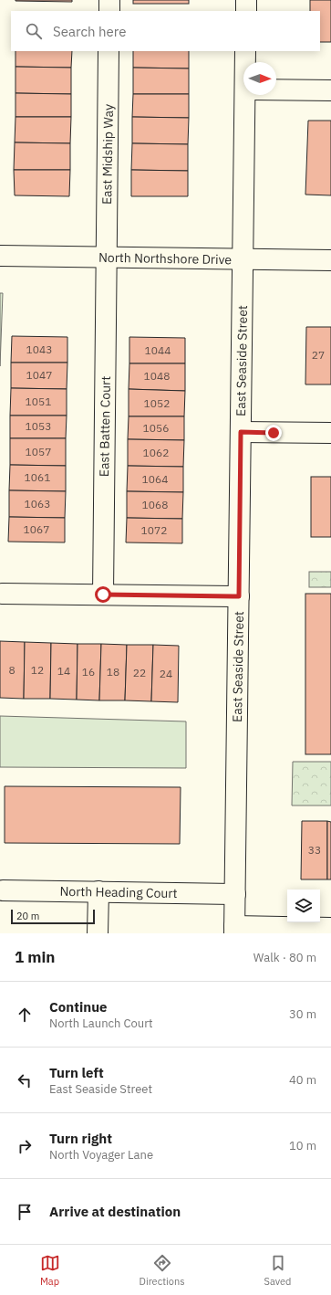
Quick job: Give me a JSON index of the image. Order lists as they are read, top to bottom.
{
  "streets": {
    "street": [
      "East Midship Way",
      "North Northshore Drive",
      "East Seaside Street",
      "East Batten Court",
      "North Heading Court"
    ]
  },
  "crossings": [
    ["East Midship Way", "North Northshore Drive"],
    ["East Midship Way", "East Batten Court"],
    ["North Northshore Drive", "East Seaside Street"],
    ["North Northshore Drive", "East Batten Court"],
    ["East Seaside Street", "North Heading Court"]
  ],
  "house_numbers": [
    "1043",
    "1044",
    "27",
    "1047",
    "1048",
    "1051",
    "1052",
    "1053",
    "1056",
    "1057",
    "1062",
    "1061",
    "1064",
    "1063",
    "1068",
    "1067",
    "1072",
    "8",
    "12",
    "14",
    "16",
    "18",
    "22",
    "24",
    "33"
  ],
  "scale_bar": "20 m",
  "north": "right",
  "page": {
    "search": "Search here",
    "scale": "20 m",
    "heading": ["1 min", "Walk · 80 m"],
    "list": [
      ["Continue", "North Launch Court", "30 m"],
      ["Turn left", "East Seaside Street", "40 m"],
      ["Turn right", "North Voyager Lane", "10 m"],
      "Arrive at destination"
    ],
    "nav": ["Map", "Directions", "Saved"]
  }
}
